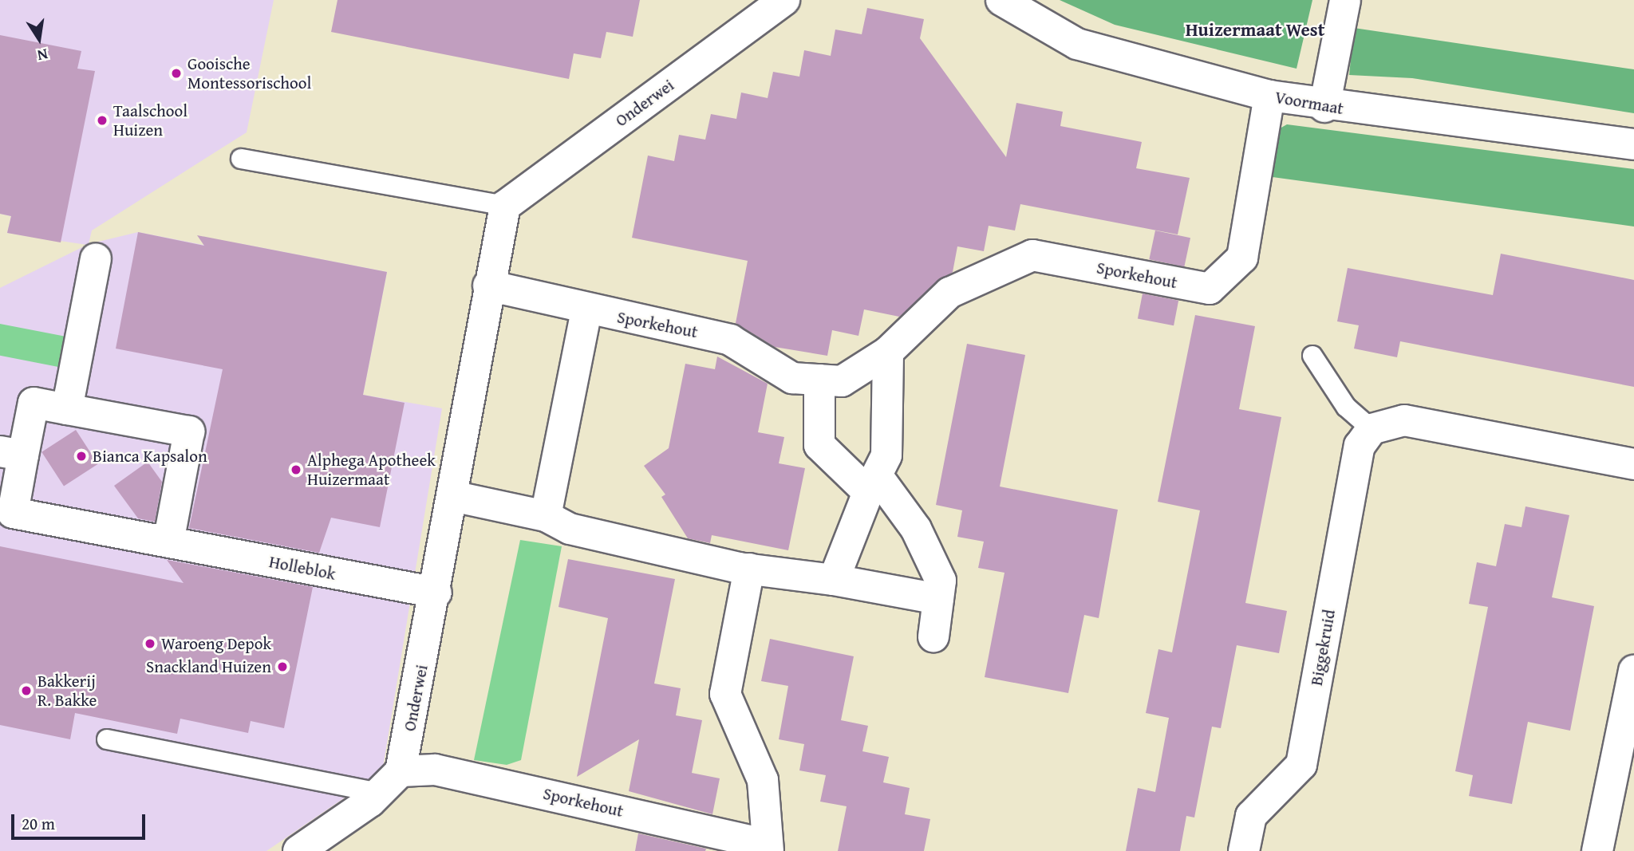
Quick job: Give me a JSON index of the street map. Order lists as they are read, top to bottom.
{
  "streets": {
    "street": [
      "Onderwei",
      "Voormaat",
      "Sporkehout",
      "Holleblok",
      "Biggekruid"
    ]
  },
  "crossings": [
    ["Onderwei", "Sporkehout"],
    ["Onderwei", "Holleblok"],
    ["Voormaat", "Sporkehout"]
  ],
  "districts": ["Huizermaat West"],
  "places": [
    "Gooische Montessorischool",
    "Taalschool Huizen",
    "Bianca Kapsalon",
    "Alphega Apotheek Huizermaat",
    "Waroeng Depok",
    "Snackland Huizen",
    "Bakkerij R. Bakke"
  ],
  "scale_bar": "20 m",
  "north": "bottom"
}
